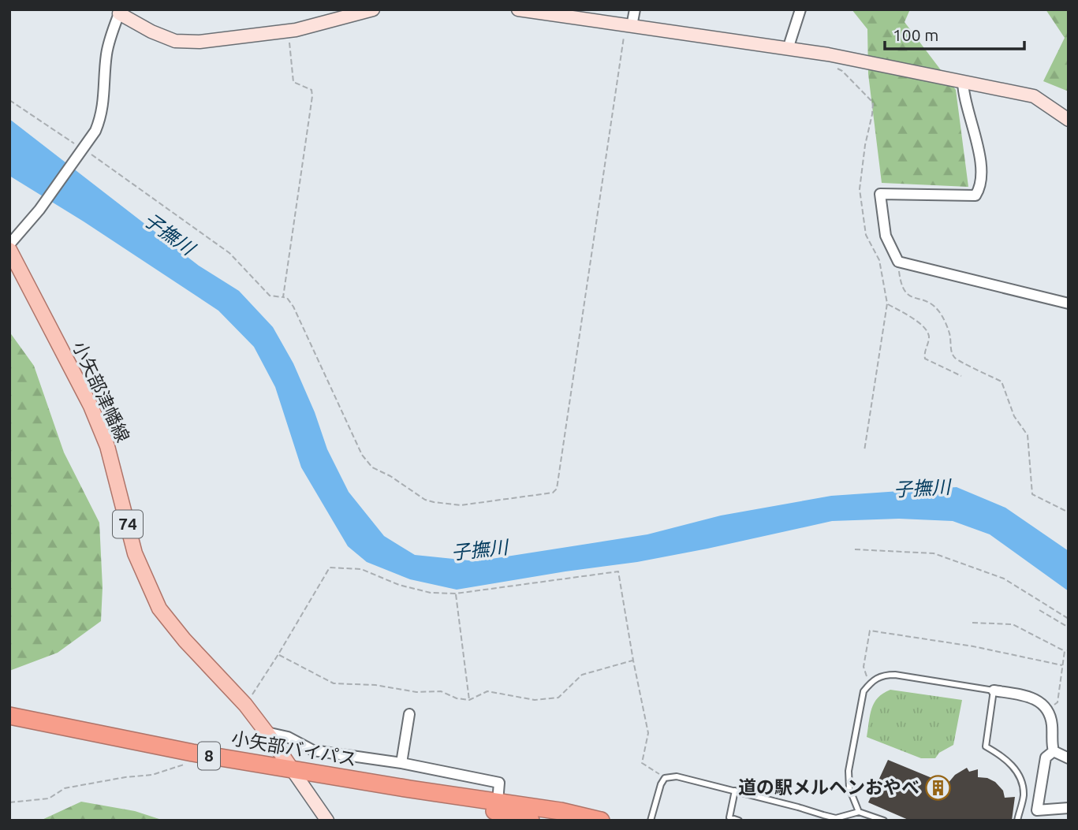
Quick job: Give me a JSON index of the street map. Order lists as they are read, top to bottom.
{
  "streets": {
    "highway": ["小矢部バイパス", "8"],
    "main road": ["小矢部津幡線", "74"]
  },
  "crossings": [
    ["小矢部津幡線", "小矢部バイパス"]
  ],
  "water": ["子撫川"],
  "places": {
    "building": ["道の駅メルヘンおやべ"]
  },
  "scale_bar": "100 m"
}
